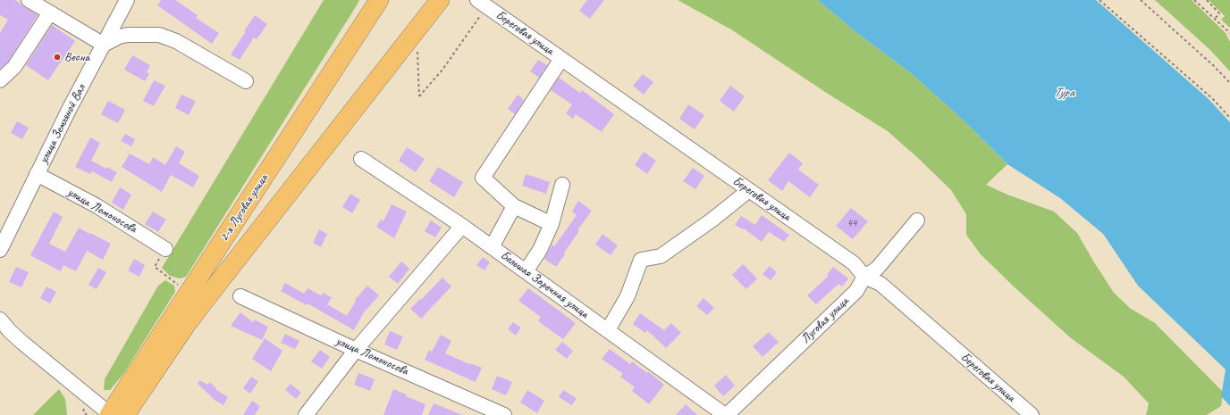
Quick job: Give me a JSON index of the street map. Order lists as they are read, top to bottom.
{
  "streets": {
    "main road": ["2-я Луговая улица"],
    "street": [
      "Береговая улица",
      "улица Земляной Вал",
      "улица Ломоносова",
      "Большая Заречная улица",
      "Луговая улица"
    ]
  },
  "crossings": [
    ["Береговая улица", "Луговая улица"],
    ["улица Земляной Вал", "улица Ломоносова"],
    ["Большая Заречная улица", "Луговая улица"]
  ],
  "water": ["Тура"],
  "places": ["Весна"],
  "house_numbers": ["44"]
}
